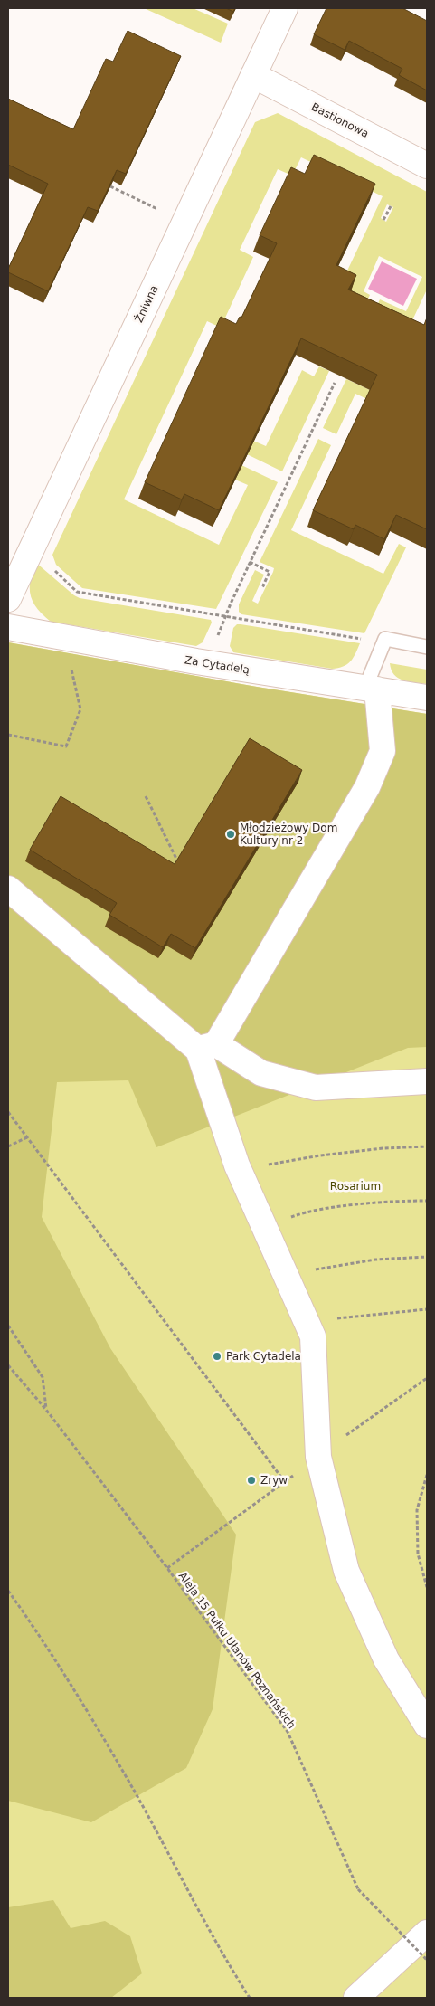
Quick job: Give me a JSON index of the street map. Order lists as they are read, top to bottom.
{
  "streets": {
    "street": ["Bastionowa", "Żniwna", "Za Cytadelą"],
    "path": ["Aleja 15 Pułku Ułanów Poznańskich"]
  },
  "crossings": [
    ["Bastionowa", "Żniwna"]
  ],
  "parks": ["Rosarium"],
  "places": ["Młodzieżowy Dom Kultury nr 2", "Park Cytadela", "Zryw"]
}
